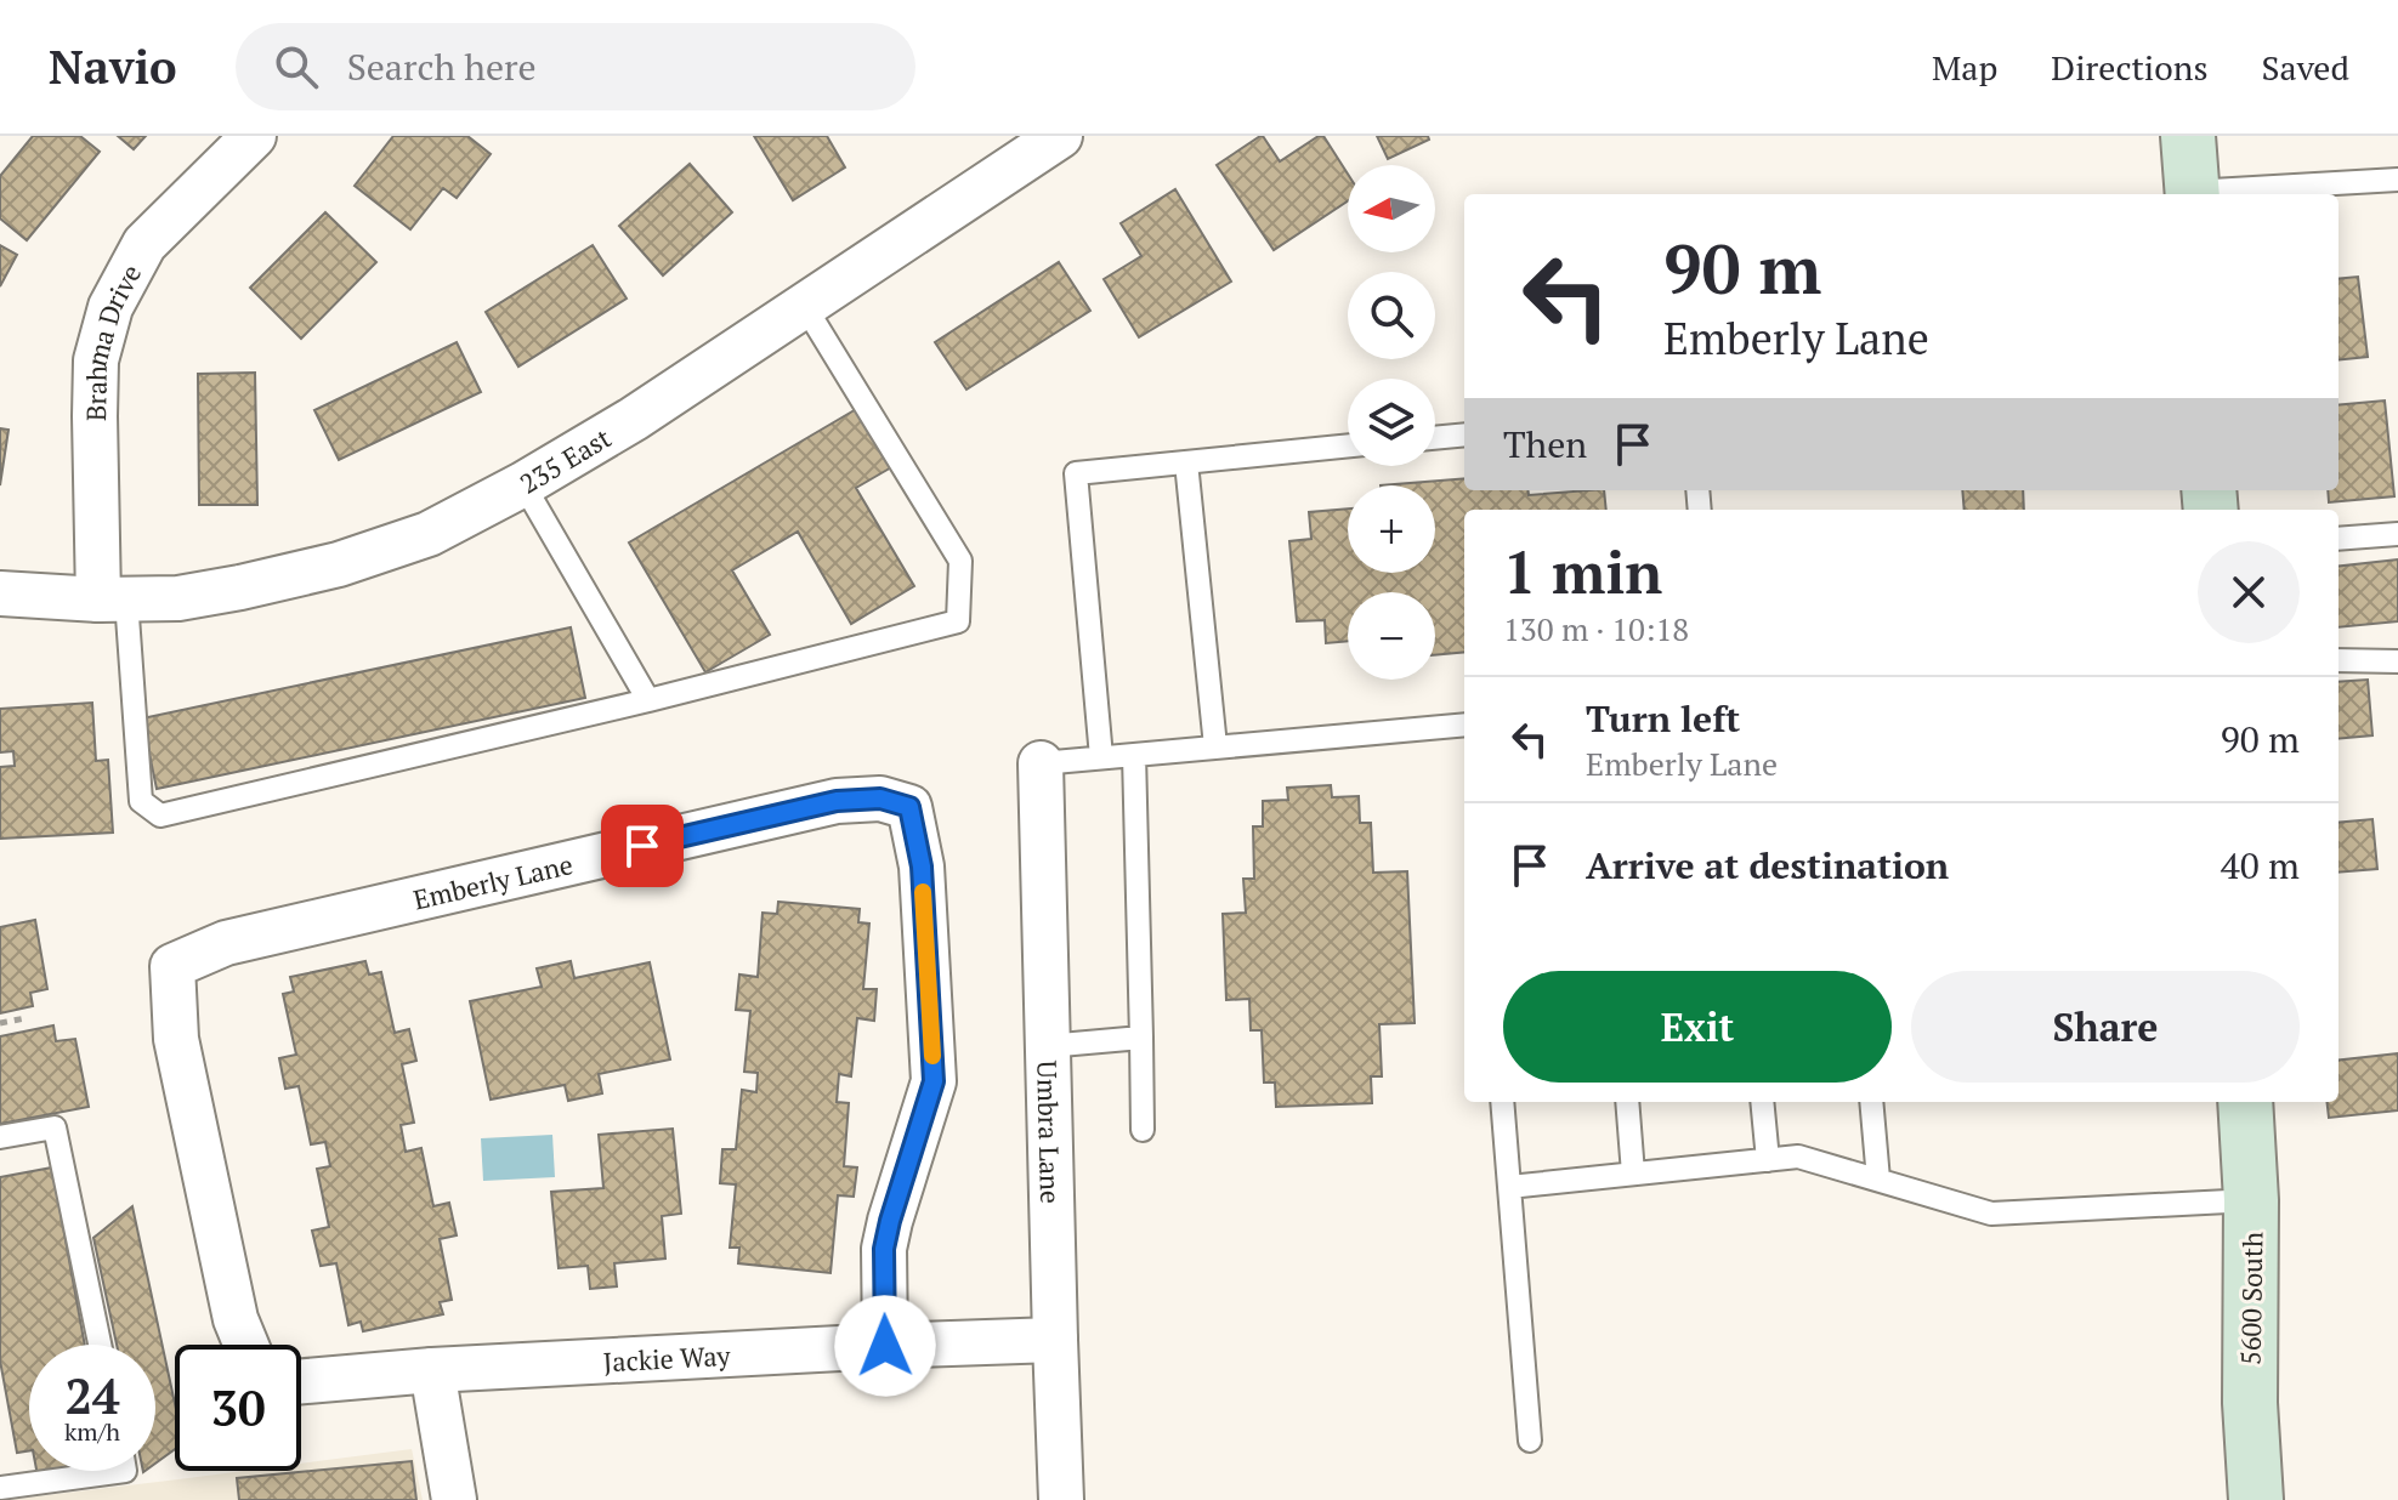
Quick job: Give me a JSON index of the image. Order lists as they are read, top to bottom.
{
  "streets": {
    "street": [
      "Brahma Drive",
      "235 East",
      "Emberly Lane",
      "Umbra Lane",
      "5600 South",
      "Jackie Way"
    ]
  },
  "crossings": [
    ["Brahma Drive", "235 East"],
    ["Emberly Lane", "Jackie Way"],
    ["Umbra Lane", "Jackie Way"]
  ],
  "north": "left",
  "page": {
    "header": "Navio",
    "search": "Search here",
    "nav": ["Map", "Directions", "Saved"],
    "map_buttons": ["+", "−"],
    "turn": ["90 m", "Emberly Lane"],
    "then": "Then",
    "heading": ["1 min", "130 m · 10:18"],
    "list": [
      {
        "name": "Turn left",
        "note": "Emberly Lane",
        "value": "90 m"
      },
      {
        "name": "Arrive at destination",
        "value": "40 m"
      }
    ],
    "buttons": ["Exit", "Share"],
    "speed": "24 km/h",
    "limit": "30"
  }
}
